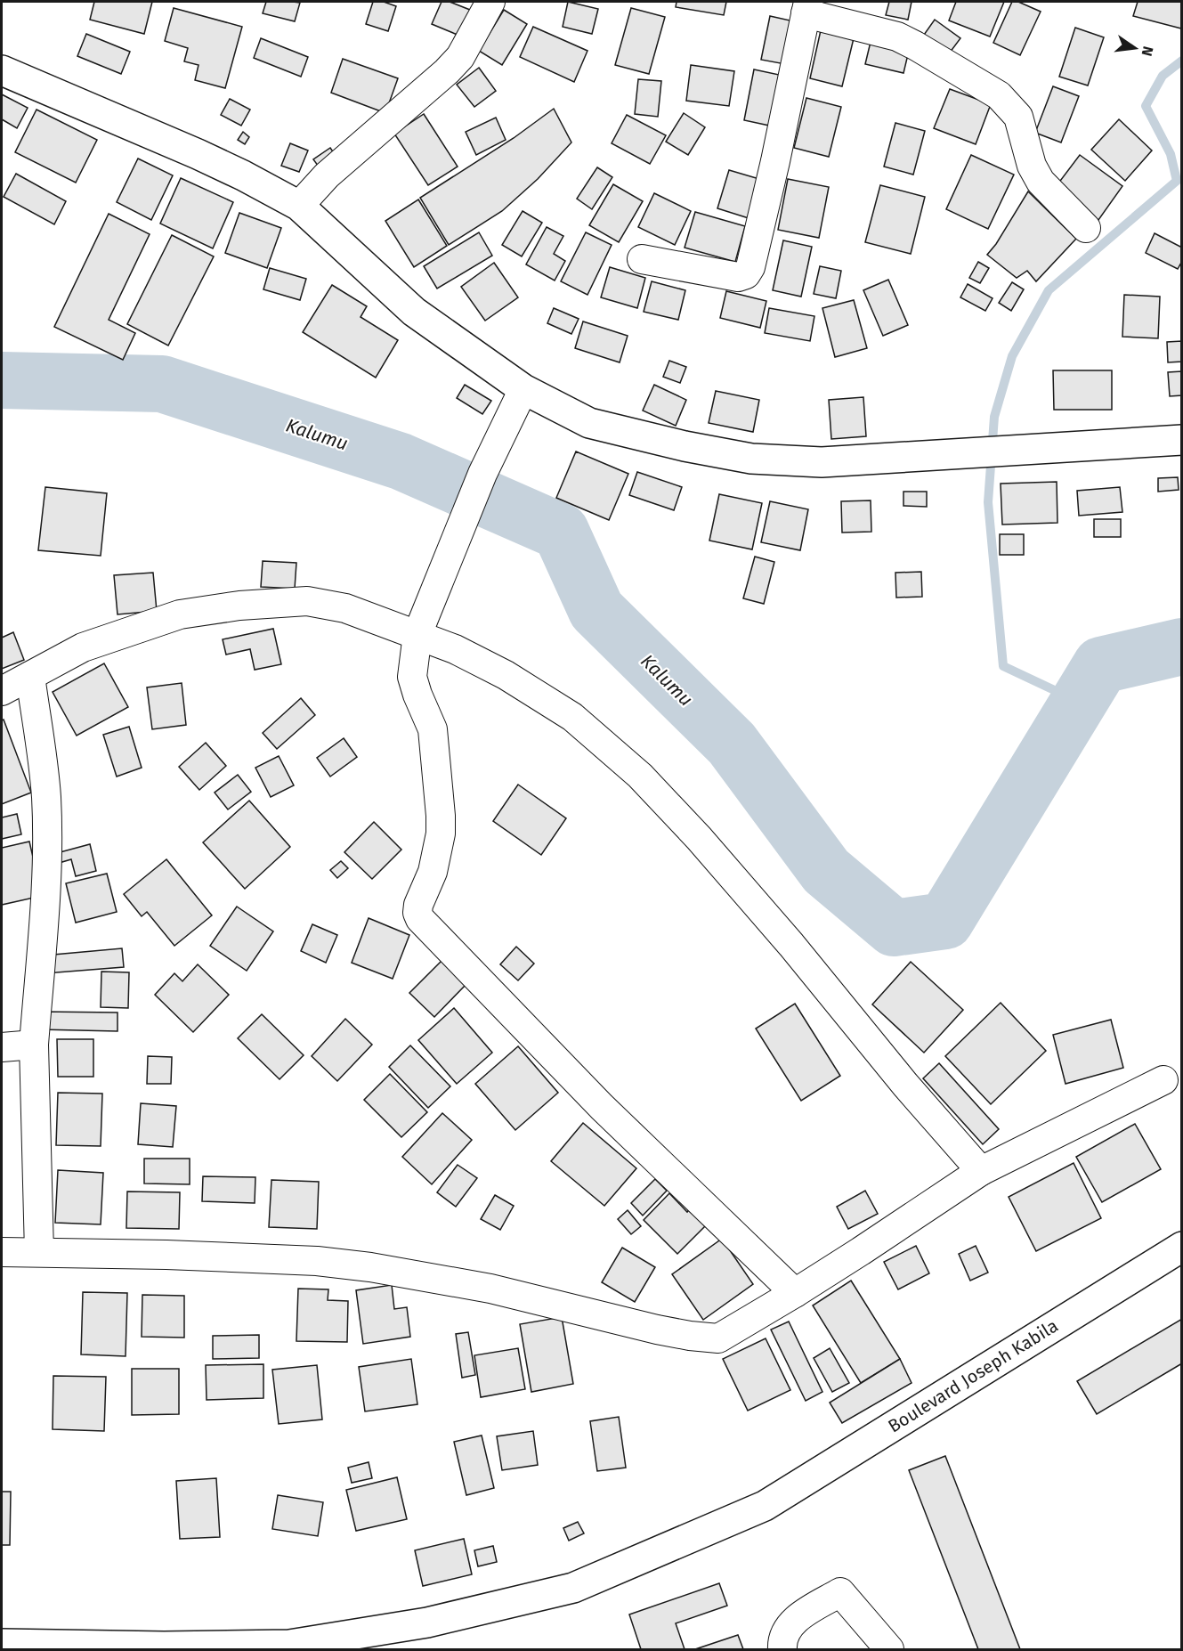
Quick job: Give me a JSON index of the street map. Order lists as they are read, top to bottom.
{
  "streets": {
    "main road": ["Boulevard Joseph Kabila"]
  },
  "water": ["Kalumu"],
  "north": "right"
}
